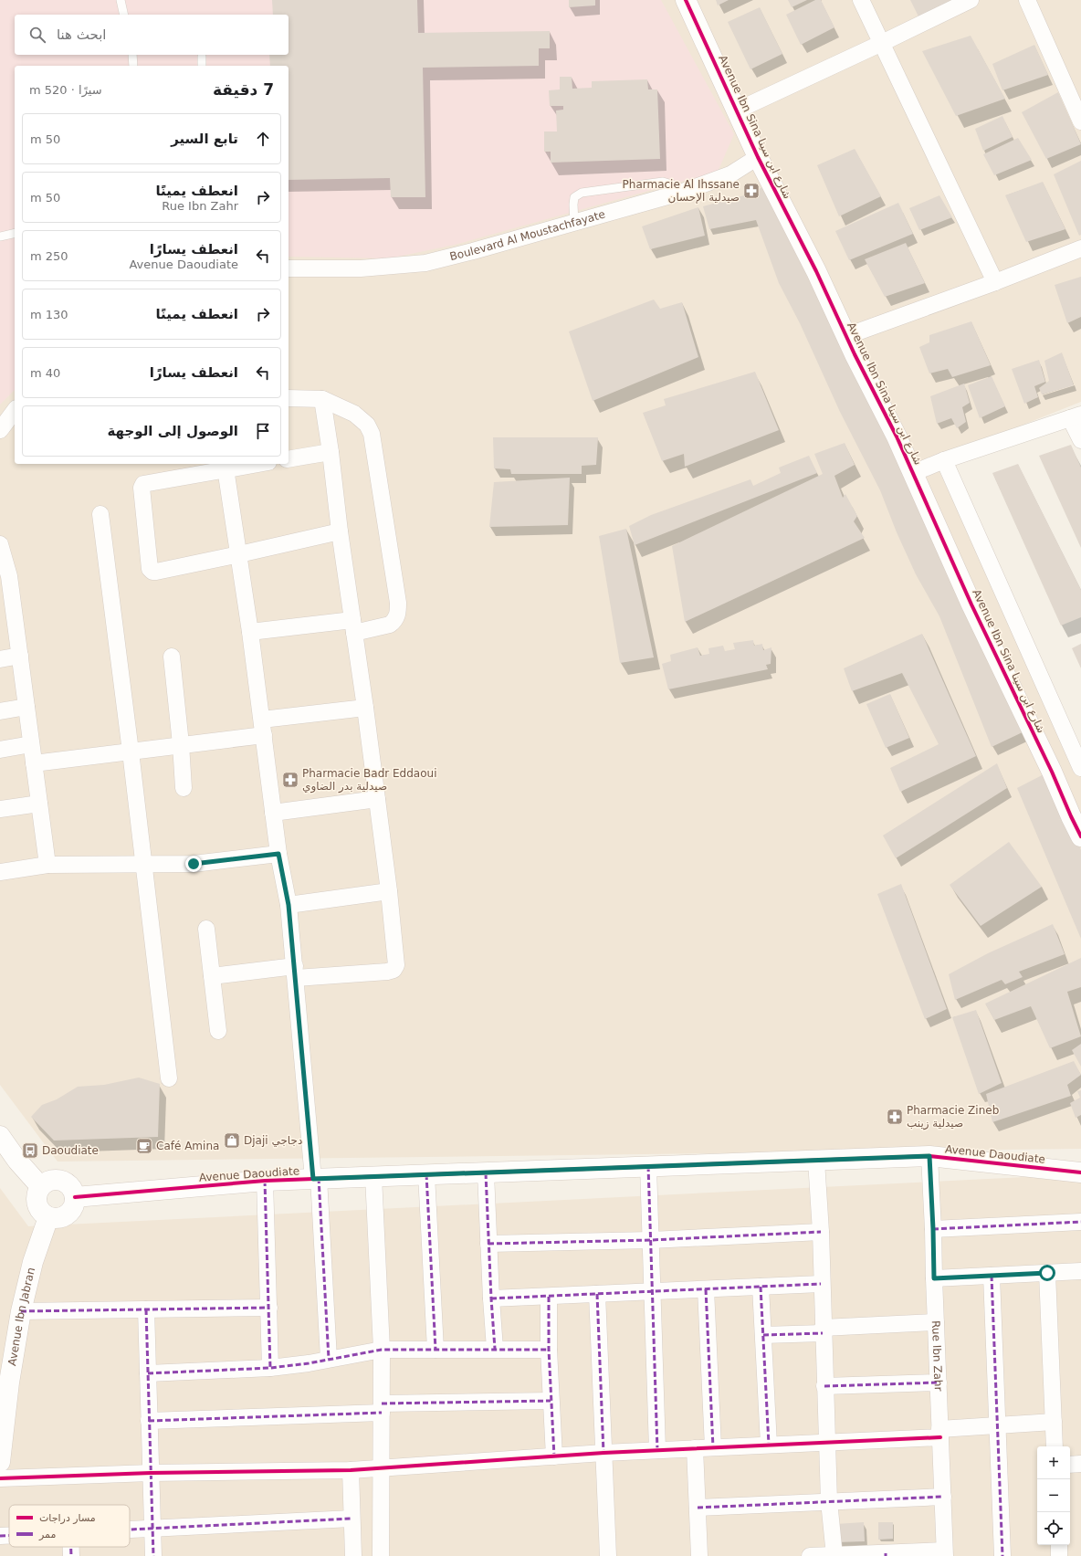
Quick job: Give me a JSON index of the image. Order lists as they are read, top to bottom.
{
  "streets": {
    "street": [
      "Avenue Ibn Sina شارع ابن سينا",
      "Boulevard Al Moustachfayate",
      "Avenue Daoudiate",
      "Avenue Ibn Jabran",
      "Rue Ibn Zahr"
    ]
  },
  "crossings": [
    ["Avenue Ibn Sina شارع ابن سينا", "Boulevard Al Moustachfayate"],
    ["Avenue Daoudiate", "Avenue Ibn Jabran"],
    ["Avenue Daoudiate", "Rue Ibn Zahr"]
  ],
  "places": {
    "pharmacy": ["Pharmacie Al Ihssane صيدلية الإحسان", "Pharmacie Badr Eddaoui صيدلية بدر الضاوي", "Pharmacie Zineb صيدلية زينب"],
    "shop": ["Djaji دجاجي"],
    "cafe": ["Café Amina"],
    "bus stop": ["Daoudiate"]
  },
  "legend": ["مسار دراجات", "ممر"],
  "page": {
    "search": "ابحث هنا",
    "heading": ["7 دقيقة", "سيرًا · 520 m"],
    "list": [
      ["تابع السير", "50 m"],
      ["انعطف يمينًا", "Rue Ibn Zahr", "50 m"],
      ["انعطف يسارًا", "Avenue Daoudiate", "250 m"],
      ["انعطف يمينًا", "130 m"],
      ["انعطف يسارًا", "40 m"],
      "الوصول إلى الوجهة"
    ],
    "map_buttons": ["+", "−"]
  }
}
